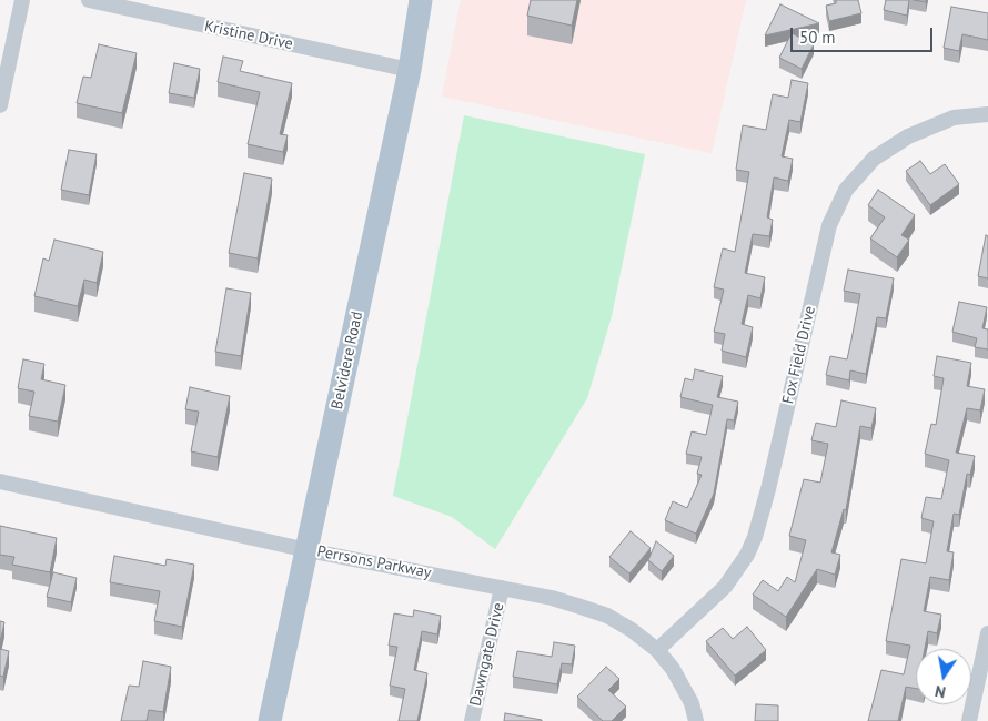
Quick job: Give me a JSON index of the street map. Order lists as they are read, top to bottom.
{
  "streets": {
    "main road": ["Belvidere Road"],
    "street": [
      "Kristine Drive",
      "Fox Field Drive",
      "Perrsons Parkway",
      "Dawngate Drive"
    ]
  },
  "crossings": [
    ["Kristine Drive", "Belvidere Road"],
    ["Fox Field Drive", "Perrsons Parkway"],
    ["Belvidere Road", "Perrsons Parkway"],
    ["Perrsons Parkway", "Dawngate Drive"]
  ],
  "scale_bar": "50 m",
  "north": "bottom"
}
